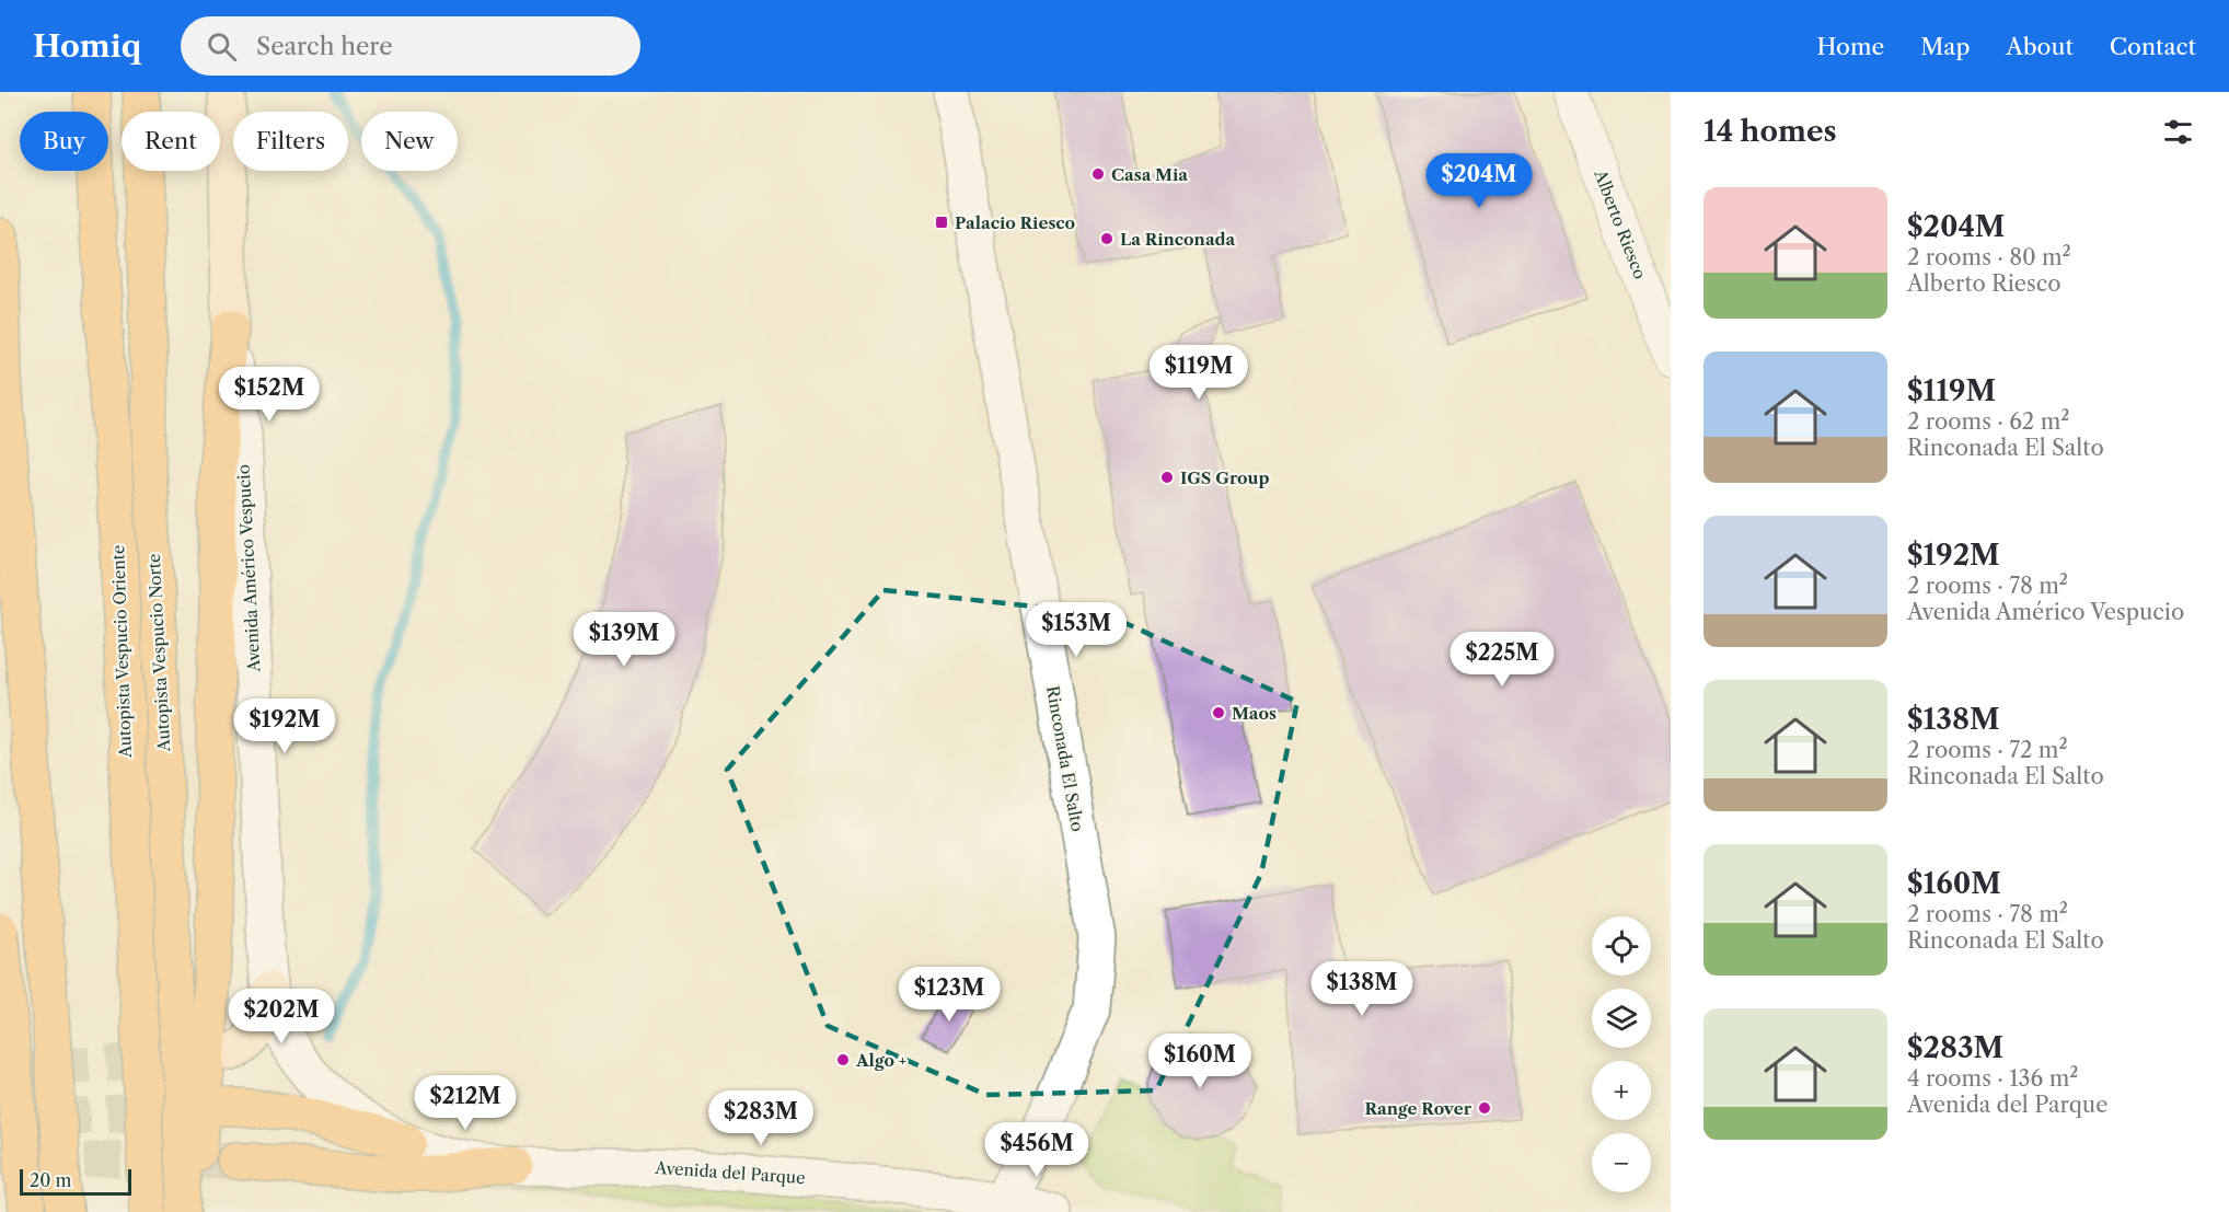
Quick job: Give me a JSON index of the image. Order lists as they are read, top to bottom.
{
  "streets": {
    "highway": ["Autopista Vespucio Oriente", "Autopista Vespucio Norte"],
    "main road": ["Avenida Américo Vespucio"],
    "street": ["Alberto Riesco", "Rinconada El Salto", "Avenida del Parque"]
  },
  "crossings": [
    ["Avenida Américo Vespucio", "Avenida del Parque"],
    ["Rinconada El Salto", "Avenida del Parque"]
  ],
  "places": {
    "other": [
      "Casa Mia",
      "La Rinconada",
      "IGS Group",
      "Maos",
      "Algo +",
      "Range Rover"
    ],
    "transit": ["Palacio Riesco"]
  },
  "scale_bar": "20 m",
  "page": {
    "header": "Homiq",
    "search": "Search here",
    "nav": [
      "Home",
      "Map",
      "About",
      "Contact"
    ],
    "heading": "14 homes",
    "chip": [
      "Buy",
      "Rent",
      "Filters",
      "New"
    ],
    "price": [
      "$204M",
      "$119M",
      "$152M",
      "$153M",
      "$139M",
      "$225M",
      "$192M",
      "$138M",
      "$123M",
      "$202M",
      "$160M",
      "$212M",
      "$283M",
      "$456M"
    ],
    "list": [
      {
        "name": "$204M",
        "note": "2 rooms · 80 m² · Alberto Riesco"
      },
      {
        "name": "$119M",
        "note": "2 rooms · 62 m² · Rinconada El Salto"
      },
      {
        "name": "$192M",
        "note": "2 rooms · 78 m² · Avenida Américo Vespucio"
      },
      {
        "name": "$138M",
        "note": "2 rooms · 72 m² · Rinconada El Salto"
      },
      {
        "name": "$160M",
        "note": "2 rooms · 78 m² · Rinconada El Salto"
      },
      {
        "name": "$283M",
        "note": "4 rooms · 136 m² · Avenida del Parque"
      }
    ],
    "map_buttons": ["+", "−"],
    "scale": "20 m"
  }
}
